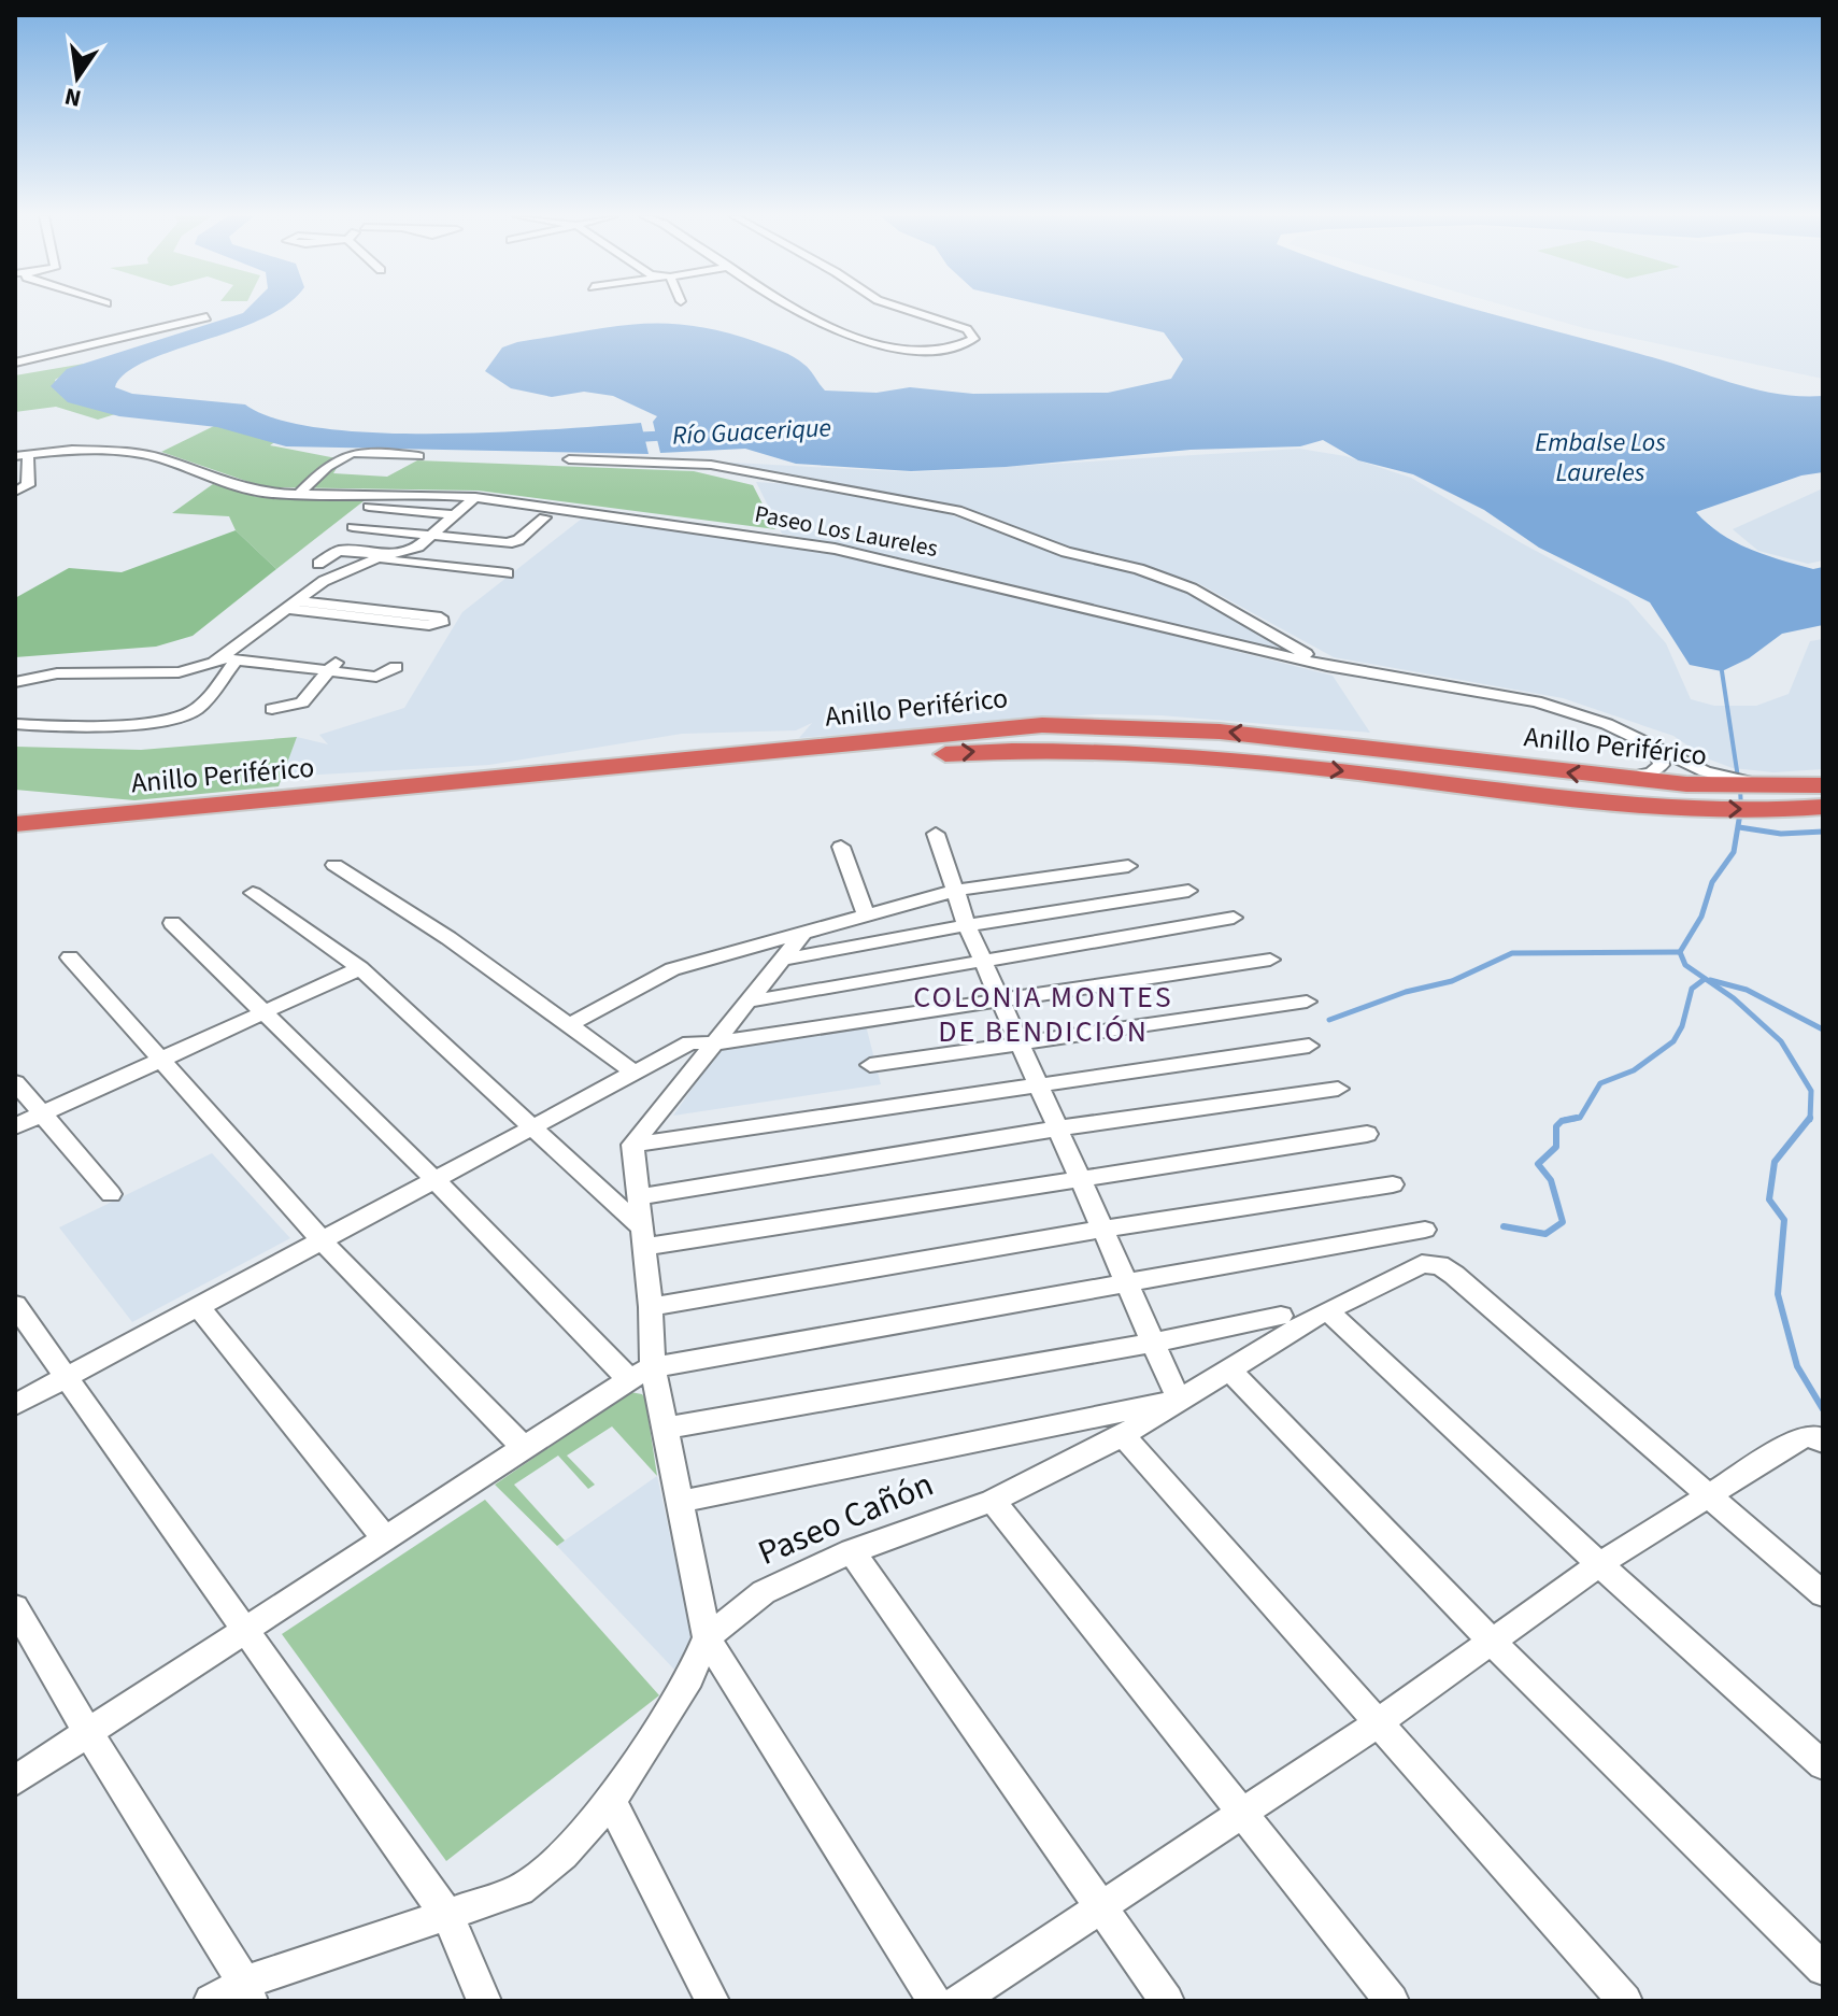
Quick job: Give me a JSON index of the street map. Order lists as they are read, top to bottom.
{
  "streets": {
    "highway": ["Anillo Periférico"],
    "street": ["Paseo Los Laureles", "Paseo Cañón"]
  },
  "crossings": [
    ["Paseo Los Laureles", "Anillo Periférico"]
  ],
  "districts": ["COLONIA MONTES DE BENDICIÓN"],
  "water": ["Río Guacerique", "Embalse Los Laureles"],
  "north": "bottom"
}
